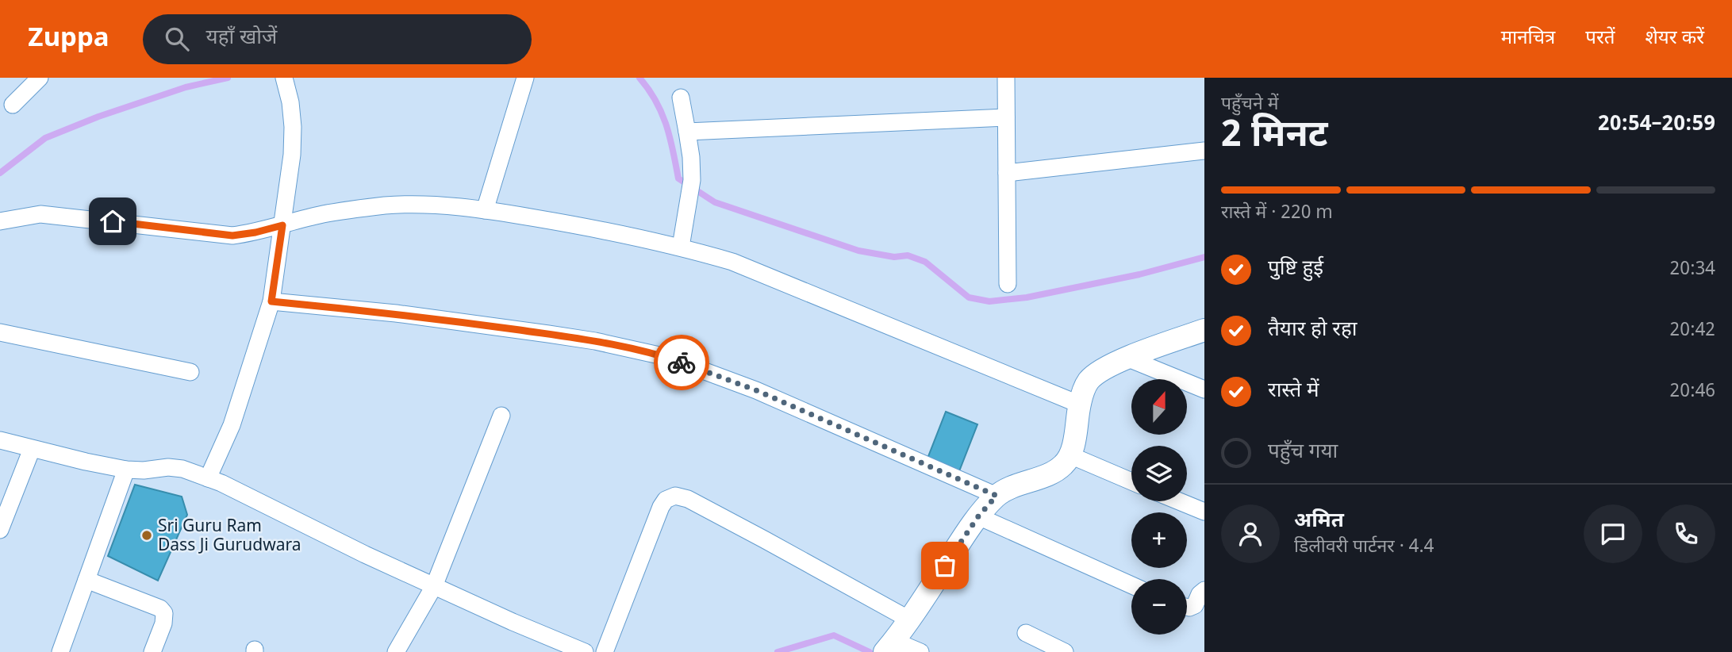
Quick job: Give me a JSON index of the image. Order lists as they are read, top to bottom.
{
  "places": ["Sri Guru Ram Dass Ji Gurudwara"],
  "north": "top",
  "page": {
    "header": "Zuppa",
    "search": "यहाँ खोजें",
    "nav": ["मानचित्र", "परतें", "शेयर करें"],
    "heading": ["2 मिनट", "पहुँचने में", "20:54–20:59"],
    "panel": ["अमित", "डिलीवरी पार्टनर · 4.4"],
    "bar": "रास्ते में · 220 m",
    "list": [
      ["पुष्टि हुई", "20:34"],
      ["तैयार हो रहा", "20:42"],
      ["रास्ते में", "20:46"],
      "पहुँच गया"
    ],
    "map_buttons": ["+", "−"]
  }
}
